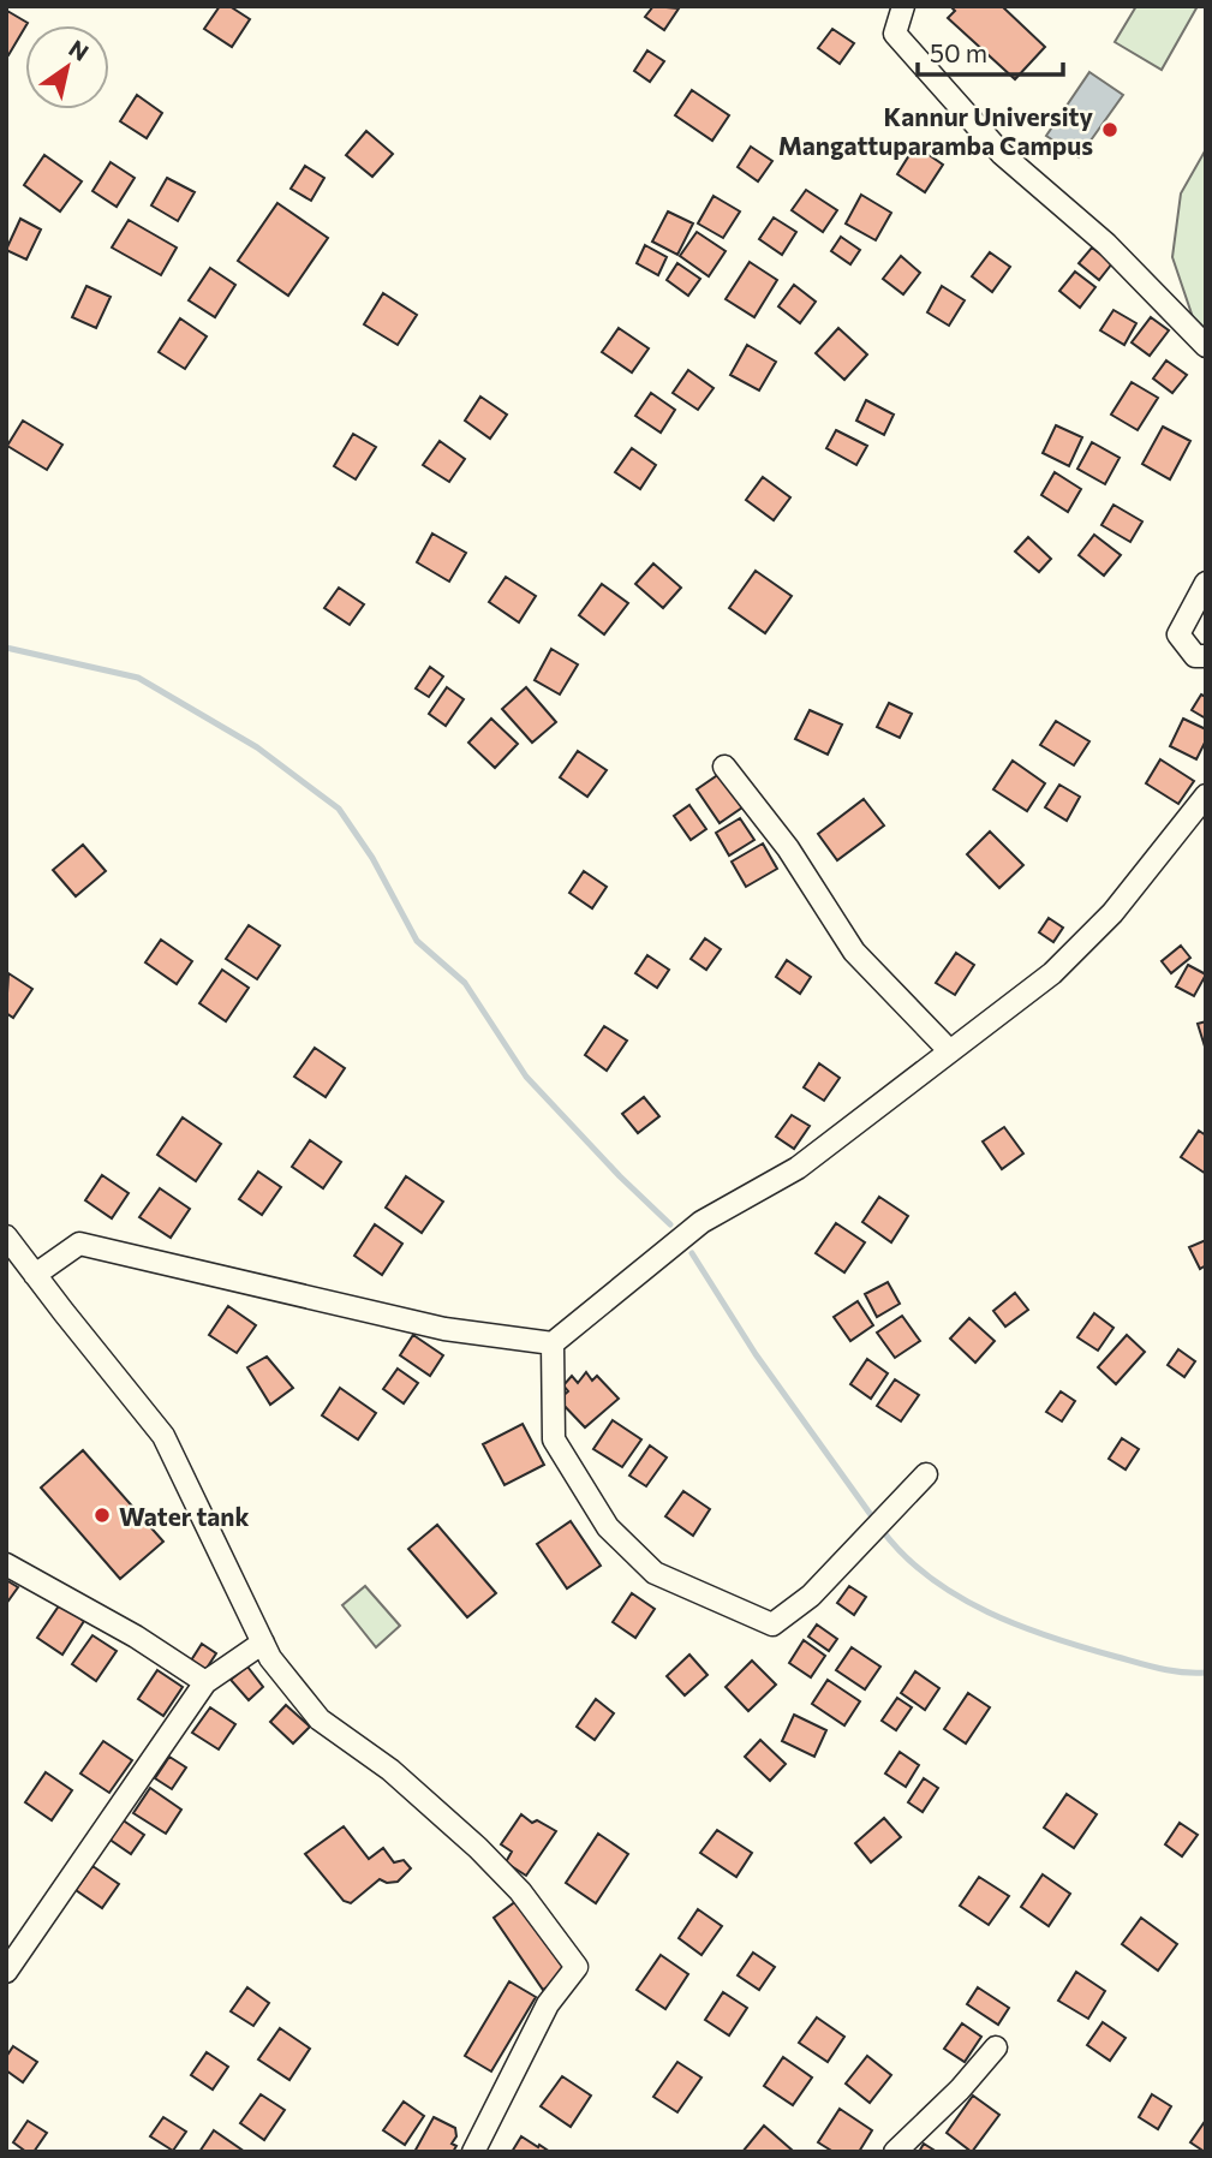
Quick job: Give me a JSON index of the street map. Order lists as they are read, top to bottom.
{
  "places": ["Kannur University Mangattuparamba Campus", "Water tank"],
  "scale_bar": "50 m",
  "north": "top right"
}
